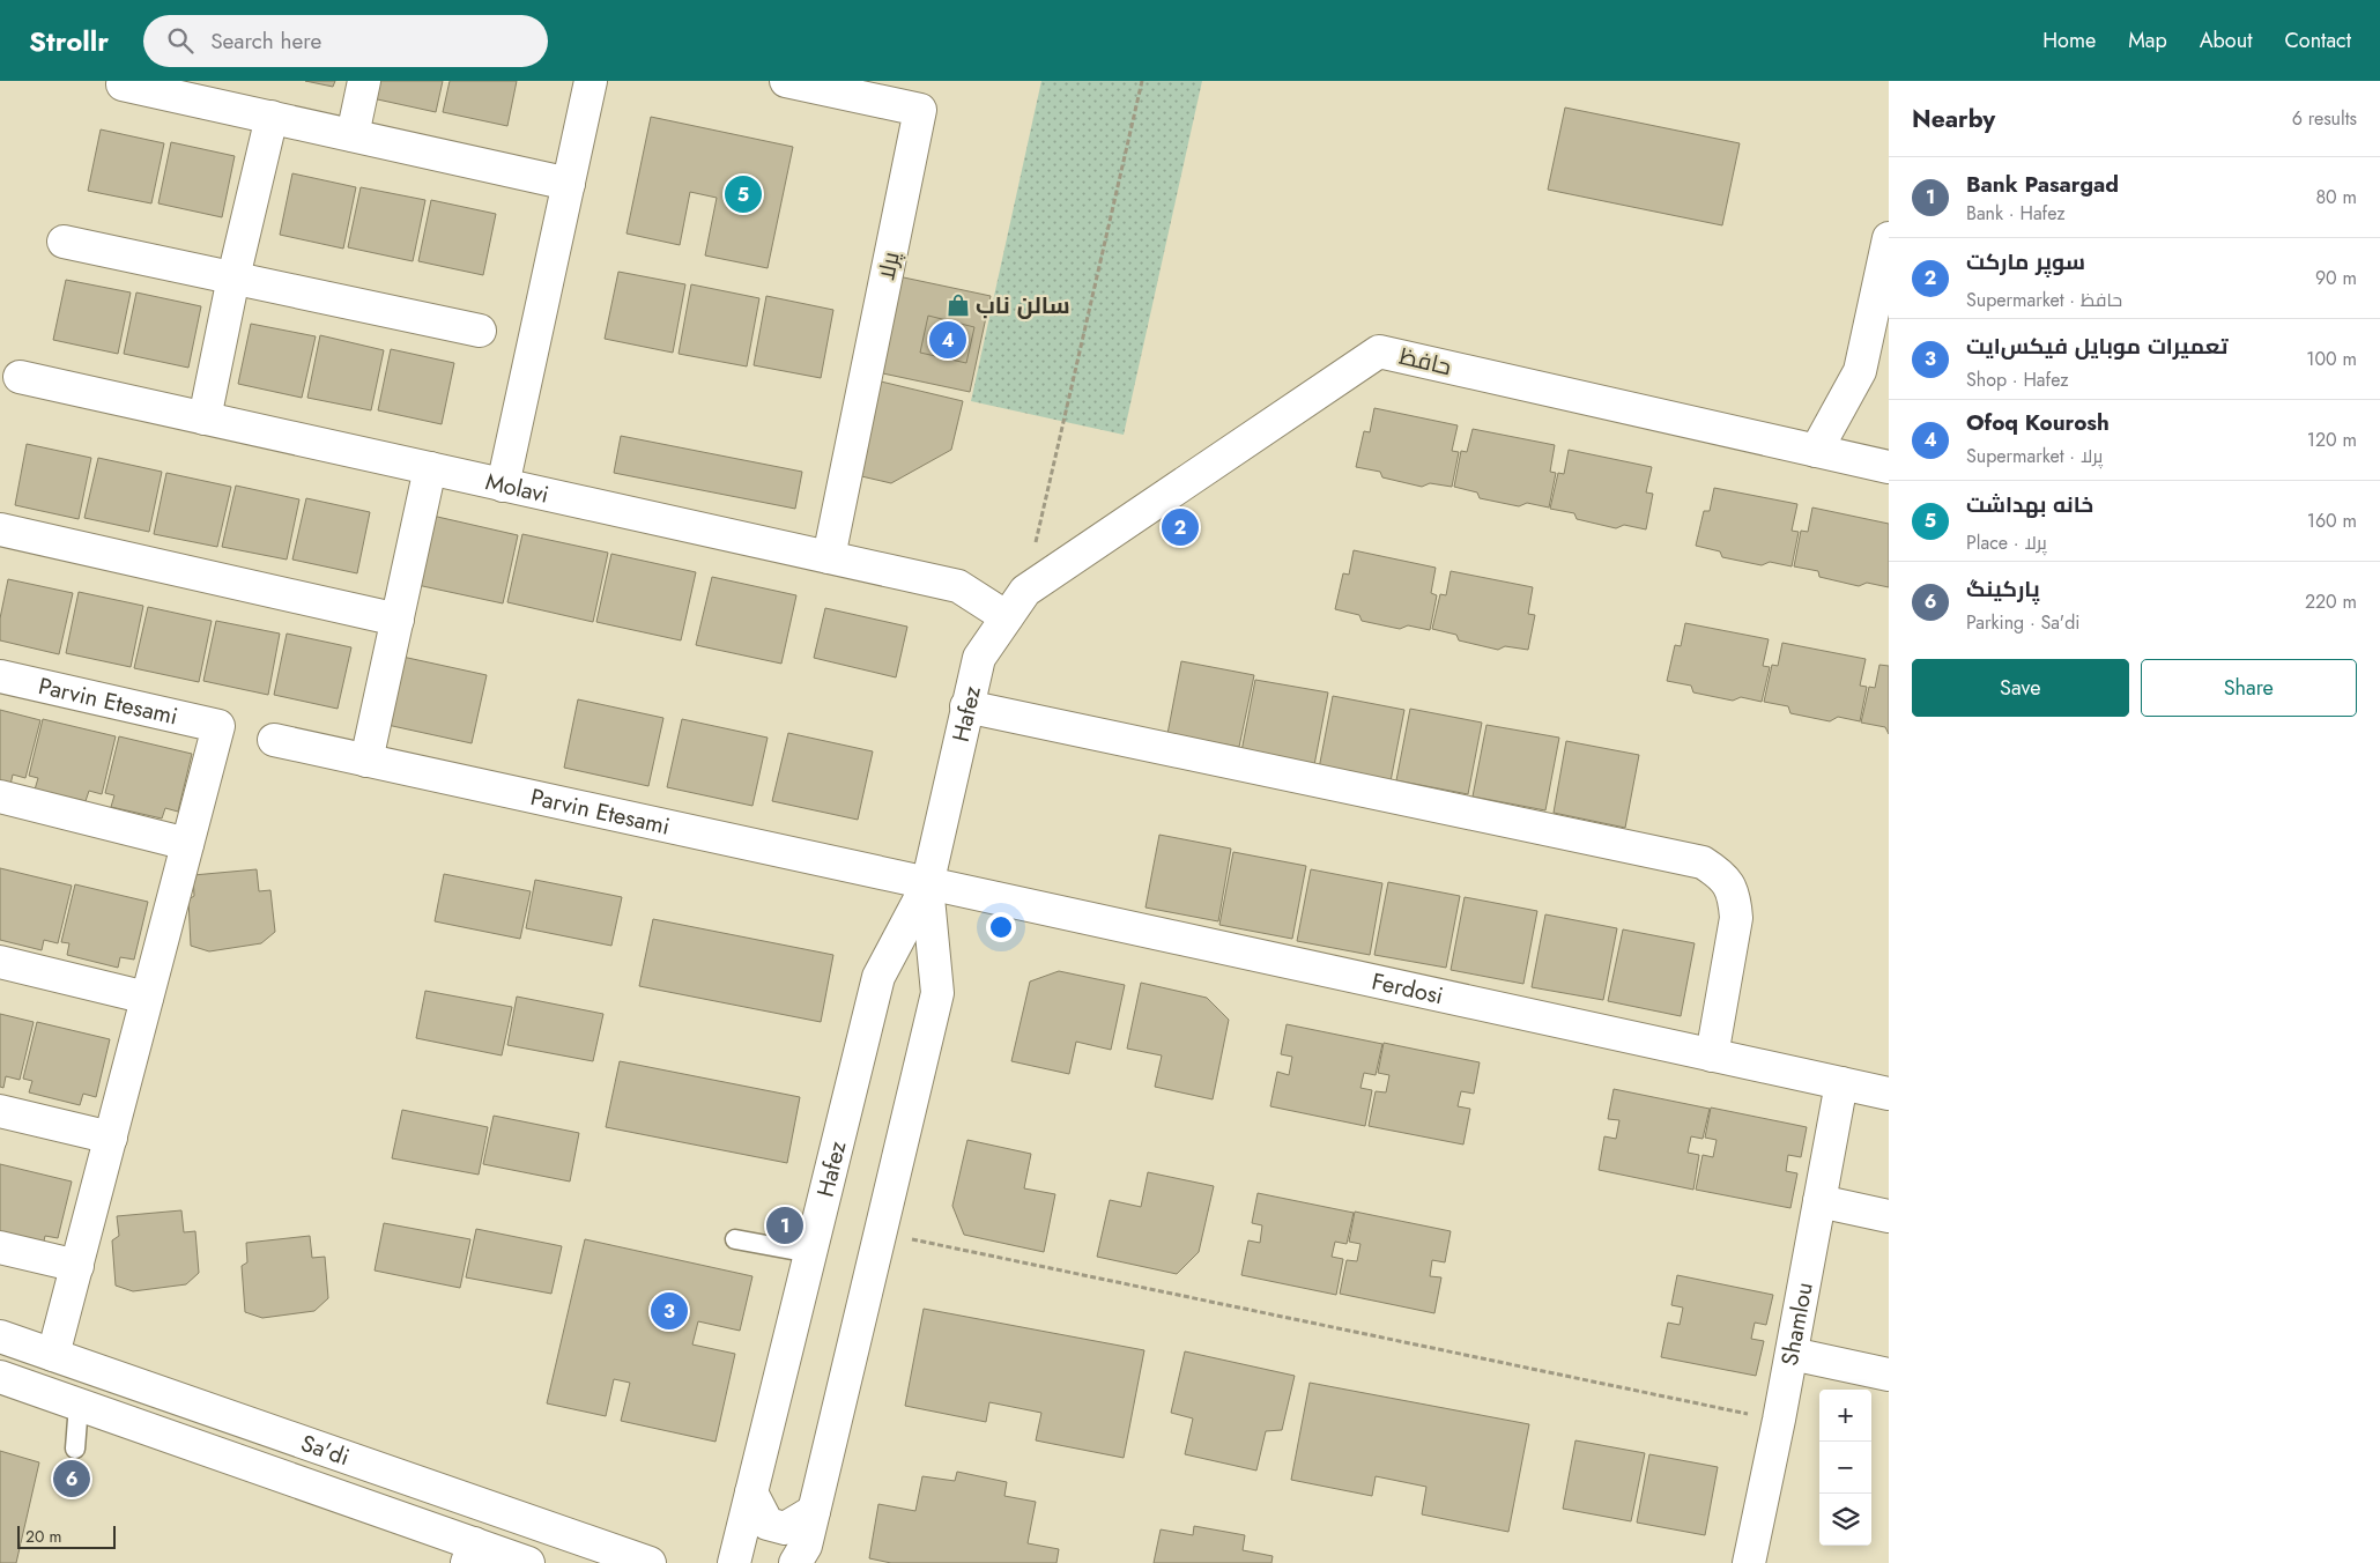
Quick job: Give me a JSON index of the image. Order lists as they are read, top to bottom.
{
  "streets": {
    "street": [
      "پرلا",
      "حافظ",
      "Molavi",
      "Parvin Etesami",
      "Hafez",
      "Ferdosi",
      "Shamlou",
      "Sa'di"
    ]
  },
  "crossings": [
    ["پرلا", "Molavi"],
    ["حافظ", "Hafez"],
    ["Molavi", "Hafez"],
    ["Parvin Etesami", "Hafez"],
    ["Parvin Etesami", "Ferdosi"],
    ["Hafez", "Ferdosi"],
    ["Ferdosi", "Shamlou"]
  ],
  "places": {
    "shop": ["سالن ناب"]
  },
  "scale_bar": "20 m",
  "page": {
    "header": "Strollr",
    "search": "Search here",
    "nav": [
      "Home",
      "Map",
      "About",
      "Contact"
    ],
    "heading": ["Nearby", "6 results"],
    "list": [
      {
        "mark": "1",
        "name": "Bank Pasargad",
        "note": "Bank · Hafez",
        "value": "80 m"
      },
      {
        "mark": "2",
        "name": "سوپر مارکت",
        "note": "Supermarket · حافظ",
        "value": "90 m"
      },
      {
        "mark": "3",
        "name": "تعمیرات موبایل فیکس‌ایت",
        "note": "Shop · Hafez",
        "value": "100 m"
      },
      {
        "mark": "4",
        "name": "Ofoq Kourosh",
        "note": "Supermarket · پرلا",
        "value": "120 m"
      },
      {
        "mark": "5",
        "name": "خانه بهداشت",
        "note": "Place · پرلا",
        "value": "160 m"
      },
      {
        "mark": "6",
        "name": "پارکینگ",
        "note": "Parking · Sa'di",
        "value": "220 m"
      }
    ],
    "pins": [
      "5",
      "4",
      "2",
      "1",
      "3",
      "6"
    ],
    "buttons": ["Save", "Share"],
    "map_buttons": ["+", "−"],
    "scale": "20 m"
  }
}
